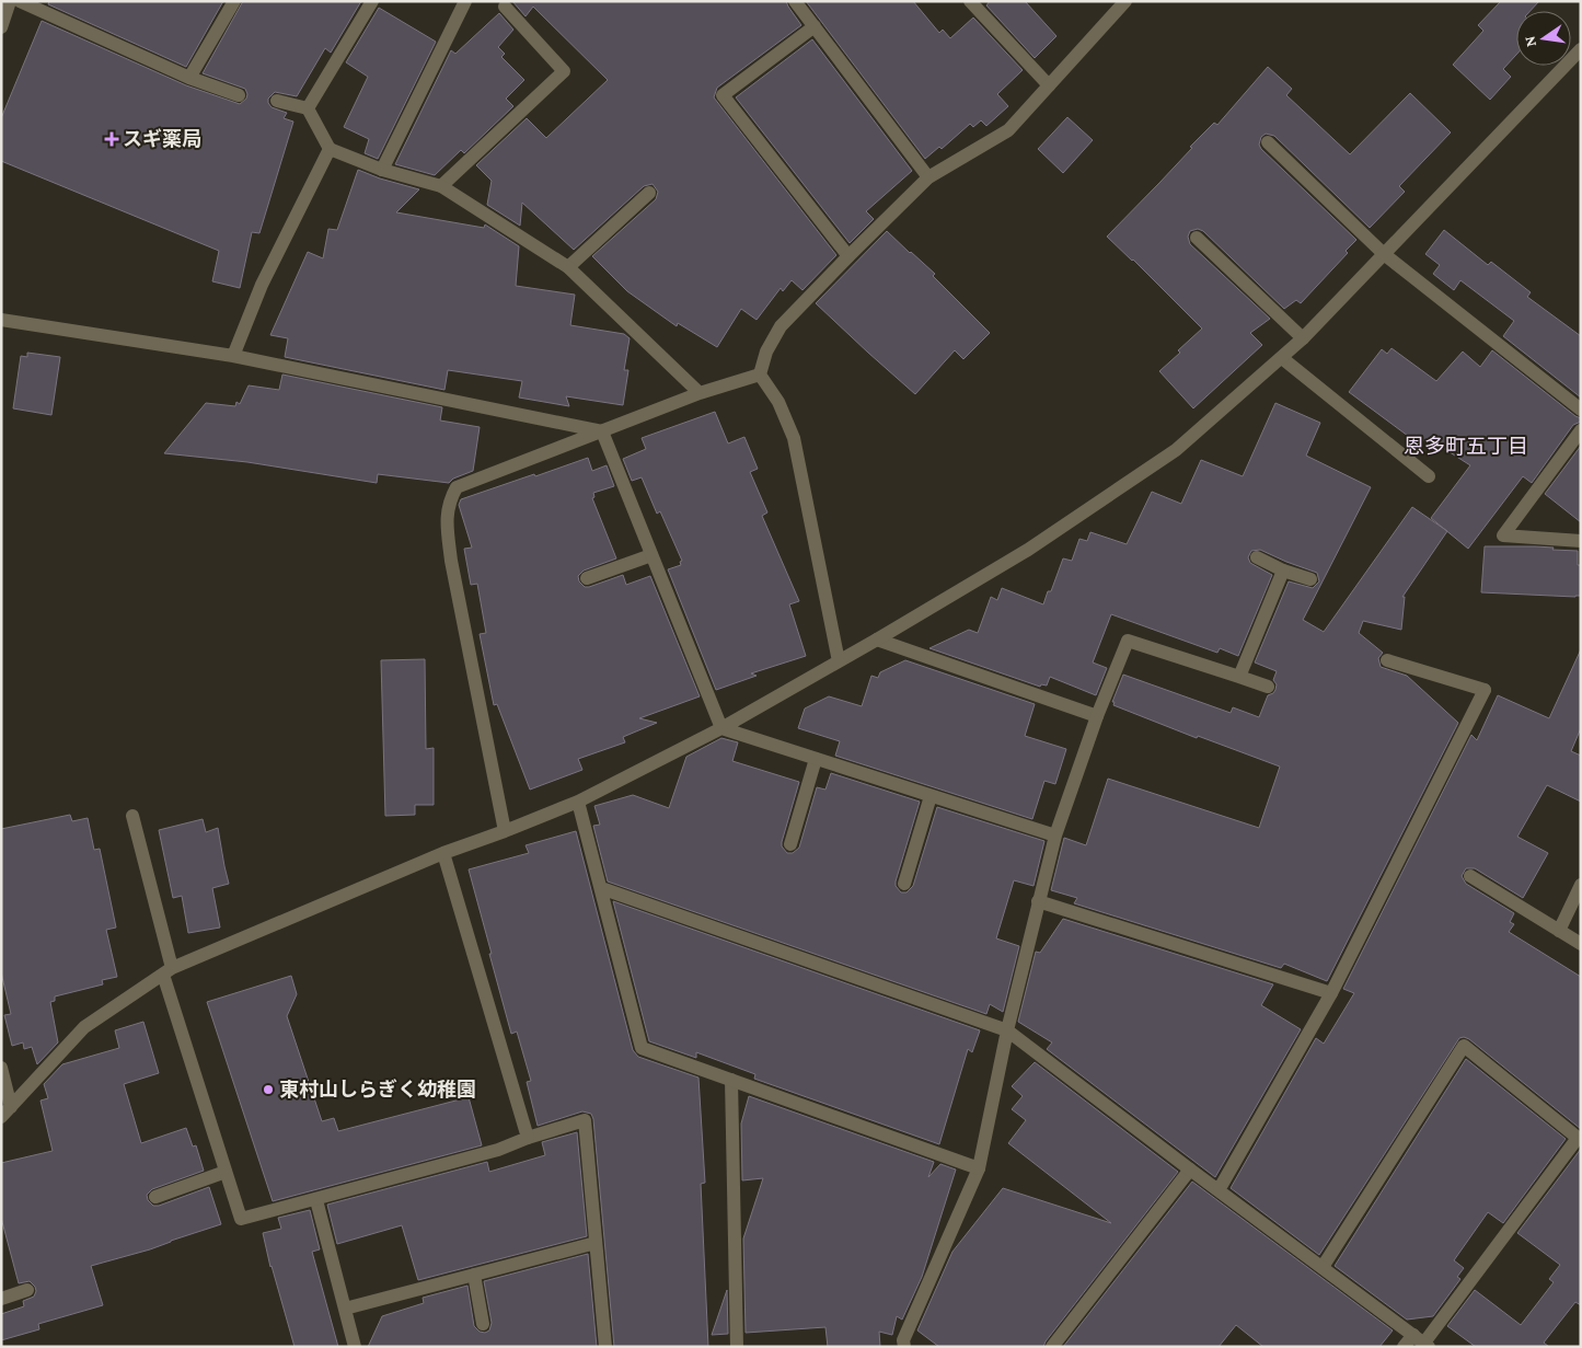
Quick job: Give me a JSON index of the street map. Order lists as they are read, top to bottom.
{
  "districts": ["恩多町五丁目"],
  "places": {
    "health": ["スギ薬局"],
    "other": ["東村山しらぎく幼稚園"]
  },
  "north": "left"
}
